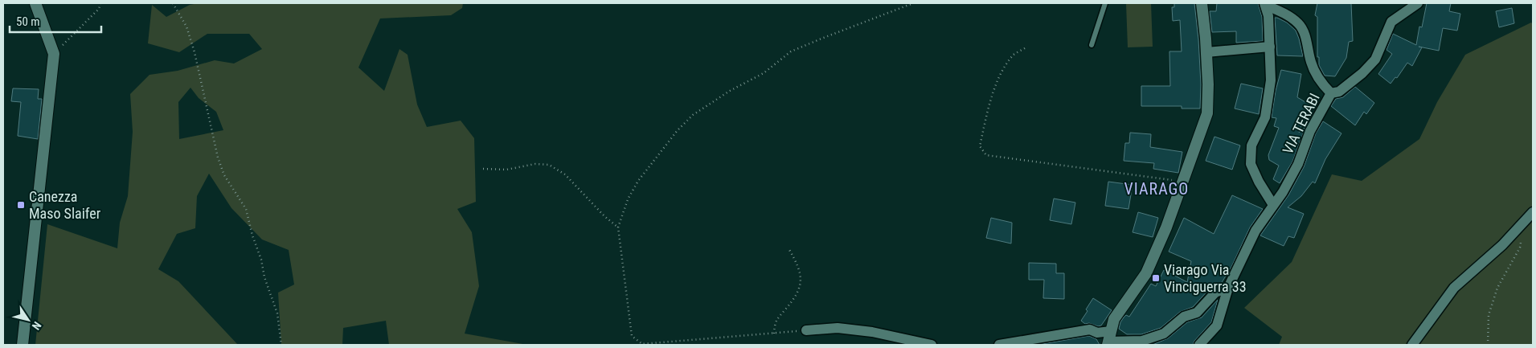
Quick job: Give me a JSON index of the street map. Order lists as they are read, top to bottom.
{
  "streets": {
    "street": ["VIA TERABI"]
  },
  "districts": ["VIARAGO"],
  "places": {
    "transit": ["Canezza Maso Slaifer", "Viarago Via Vinciguerra 33"]
  },
  "scale_bar": "50 m",
  "north": "bottom right"
}
